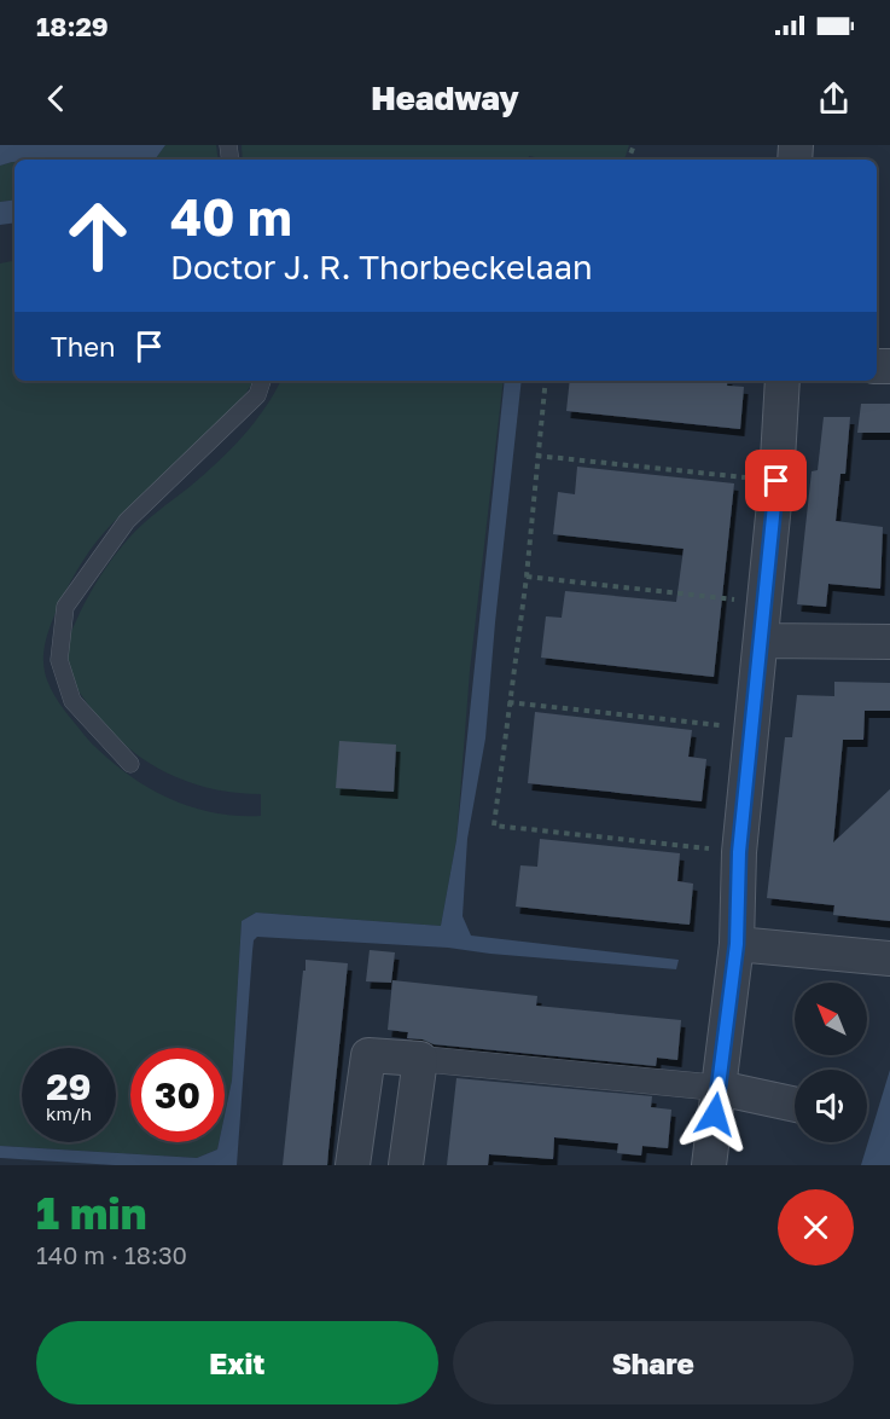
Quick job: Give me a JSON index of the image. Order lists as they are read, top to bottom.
{
  "north": "top left",
  "page": {
    "status": "18:29",
    "header": "Headway",
    "turn": ["40 m", "Doctor J. R. Thorbeckelaan"],
    "then": "Then",
    "speed": "29 km/h",
    "limit": "30",
    "heading": ["1 min", "140 m · 18:30"],
    "buttons": ["Exit", "Share"]
  }
}
